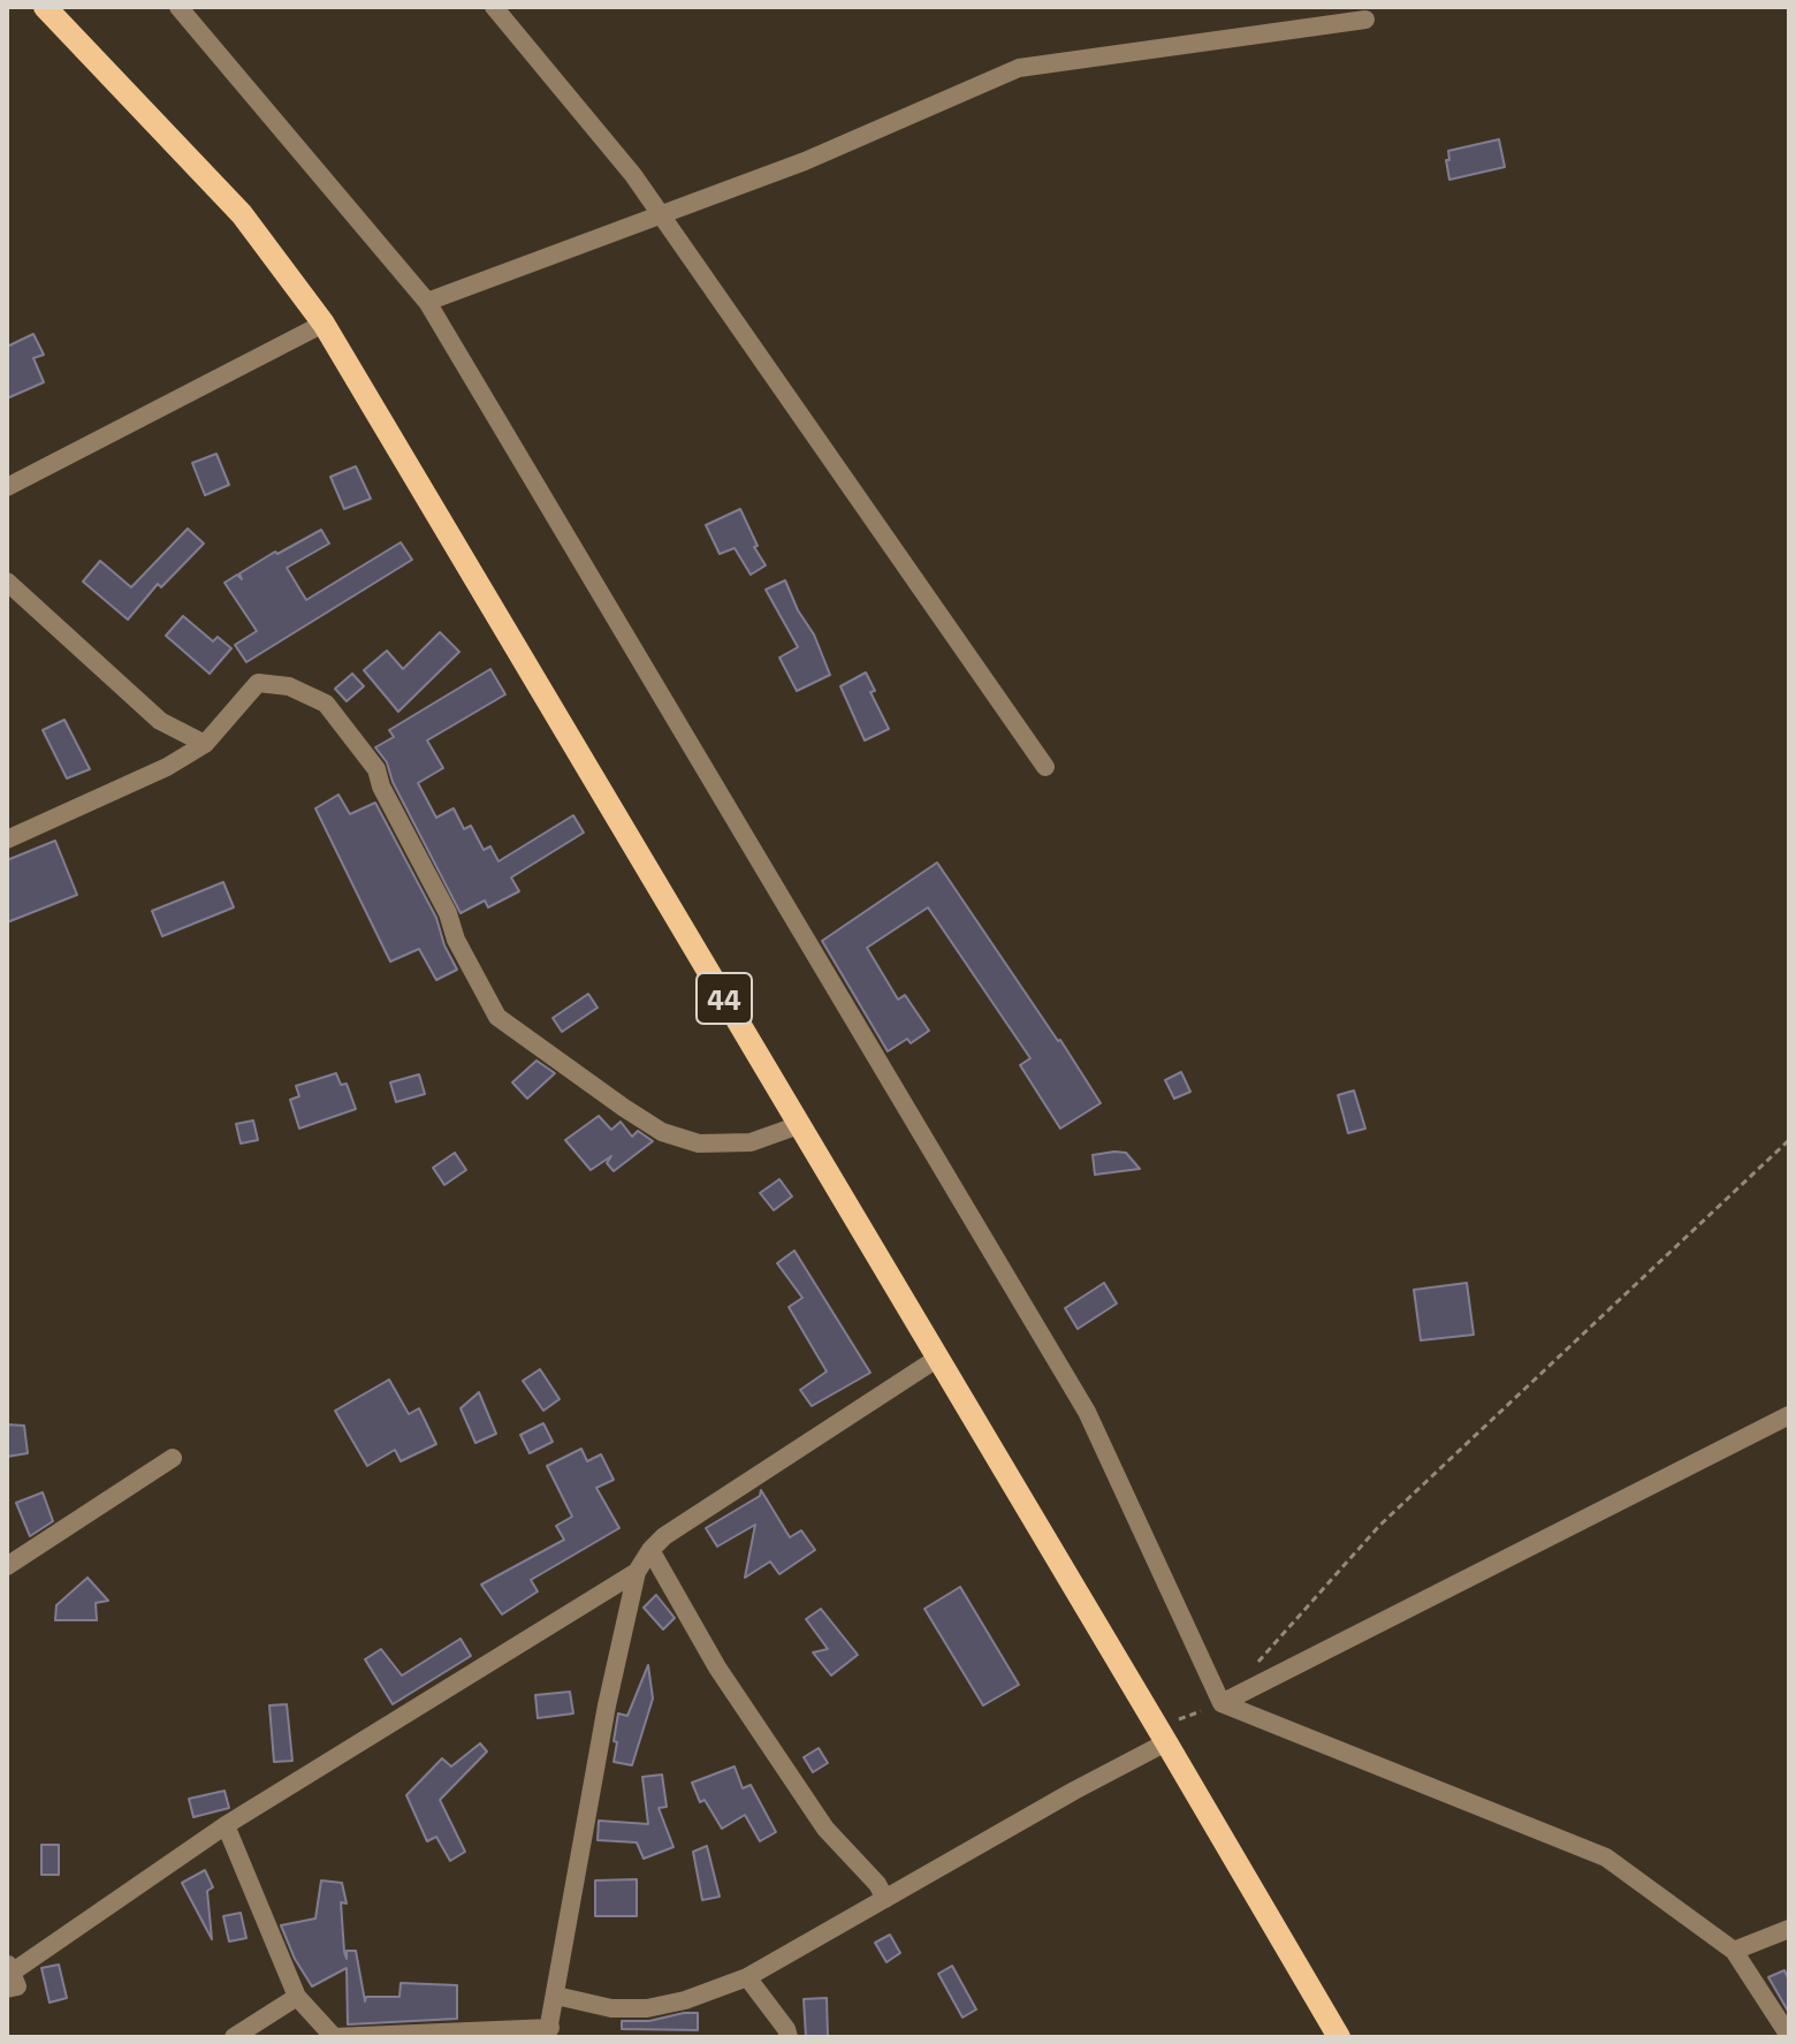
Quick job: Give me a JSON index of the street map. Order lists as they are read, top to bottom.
{
  "streets": {
    "main road": ["44"]
  }
}
